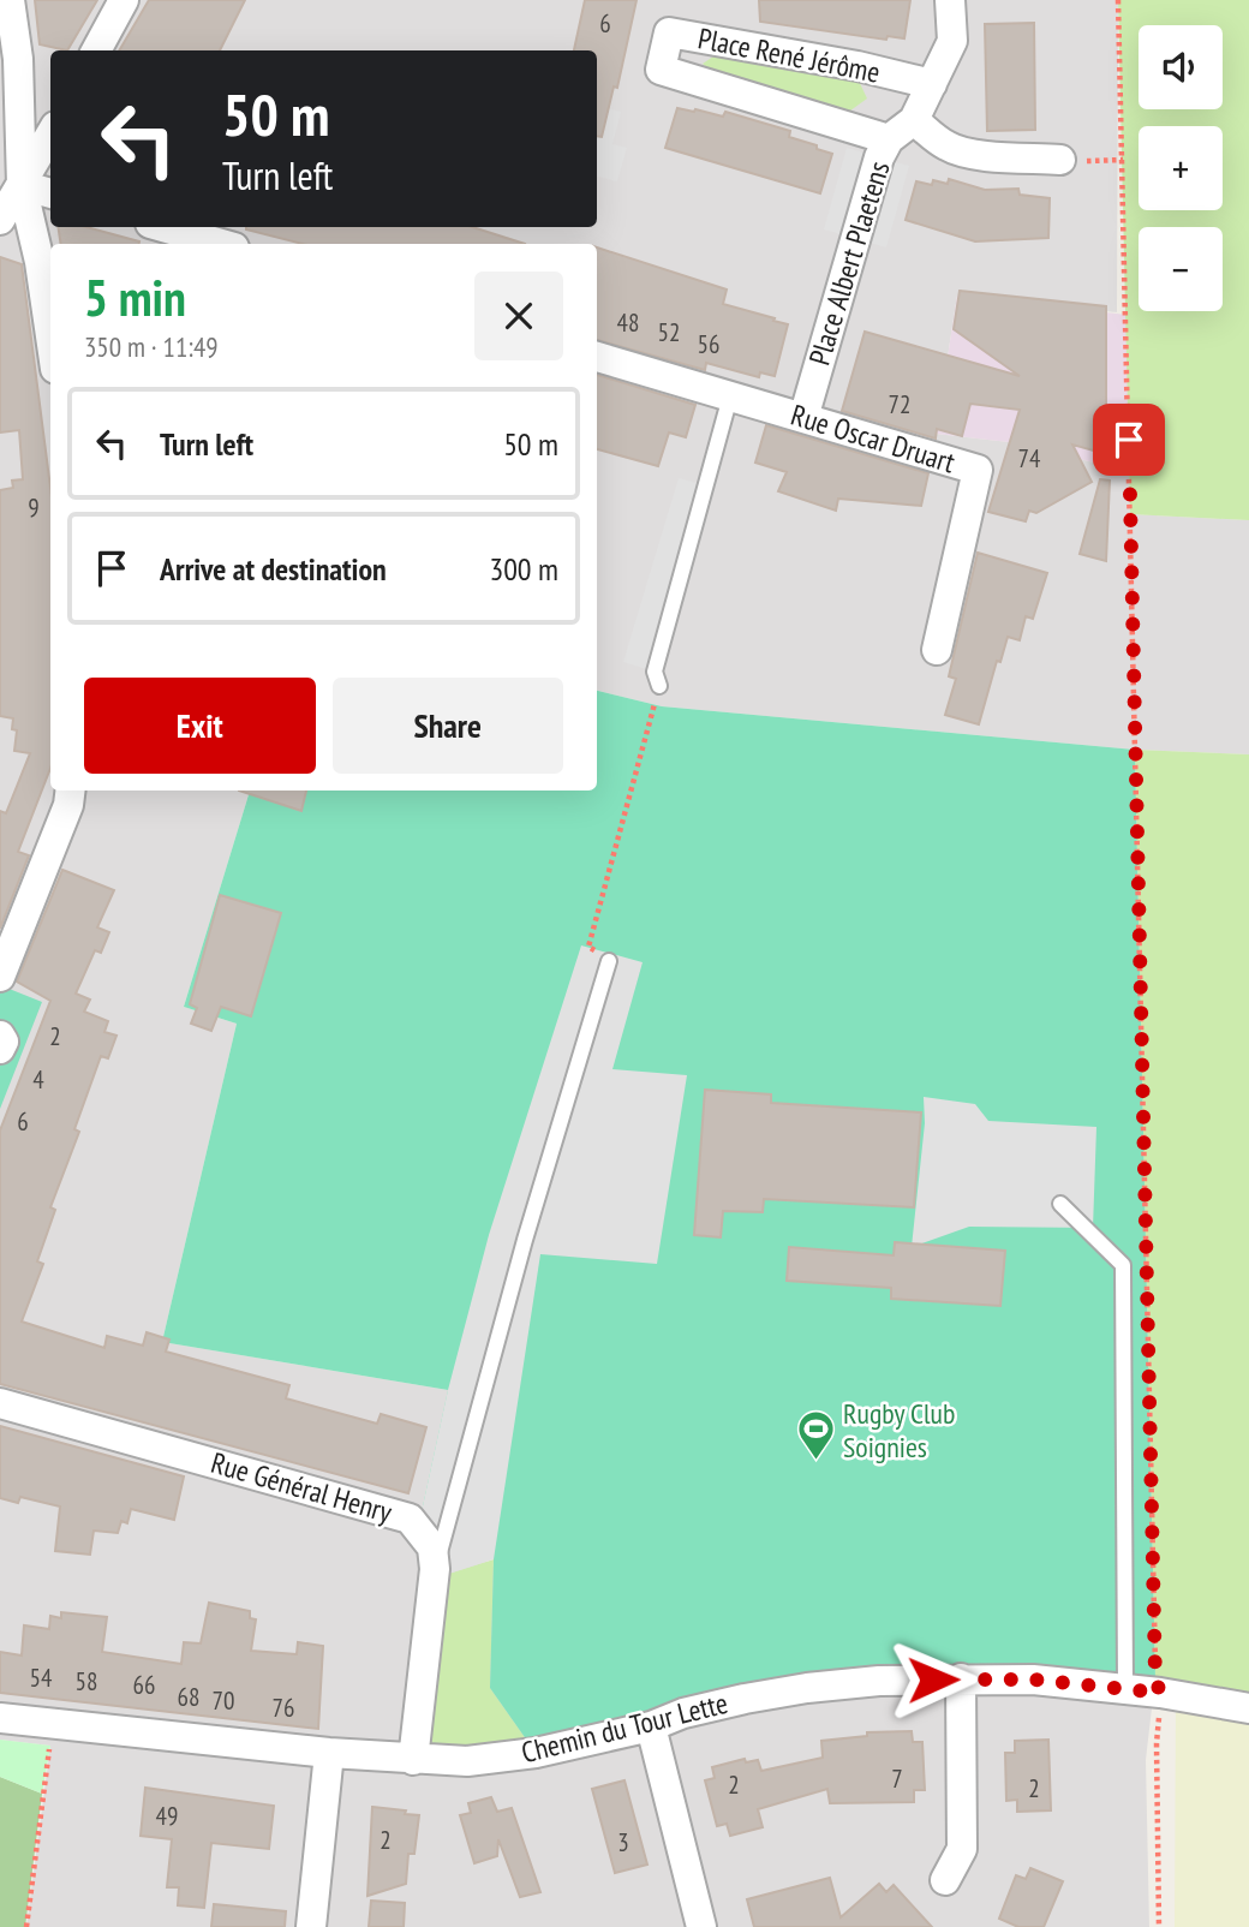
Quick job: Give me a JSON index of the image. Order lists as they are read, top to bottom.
{
  "streets": {
    "street": [
      "Place René Jérôme",
      "Place Albert Plaetens",
      "Rue Oscar Druart",
      "Rue Général Henry",
      "Chemin du Tour Lette"
    ]
  },
  "crossings": [
    ["Place René Jérôme", "Place Albert Plaetens"],
    ["Place Albert Plaetens", "Rue Oscar Druart"],
    ["Rue Général Henry", "Chemin du Tour Lette"]
  ],
  "places": {
    "sports": ["Rugby Club Soignies"]
  },
  "house_numbers": [
    "6",
    "48",
    "52",
    "56",
    "72",
    "74",
    "9",
    "2",
    "4",
    "6",
    "54",
    "58",
    "66",
    "68",
    "70",
    "76",
    "7",
    "2",
    "2",
    "49",
    "2",
    "3"
  ],
  "page": {
    "map_buttons": ["+", "−"],
    "turn": ["50 m", "Turn left"],
    "heading": ["5 min", "350 m · 11:49"],
    "list": [
      {
        "name": "Turn left",
        "value": "50 m"
      },
      {
        "name": "Arrive at destination",
        "value": "300 m"
      }
    ],
    "buttons": ["Exit", "Share"]
  }
}
